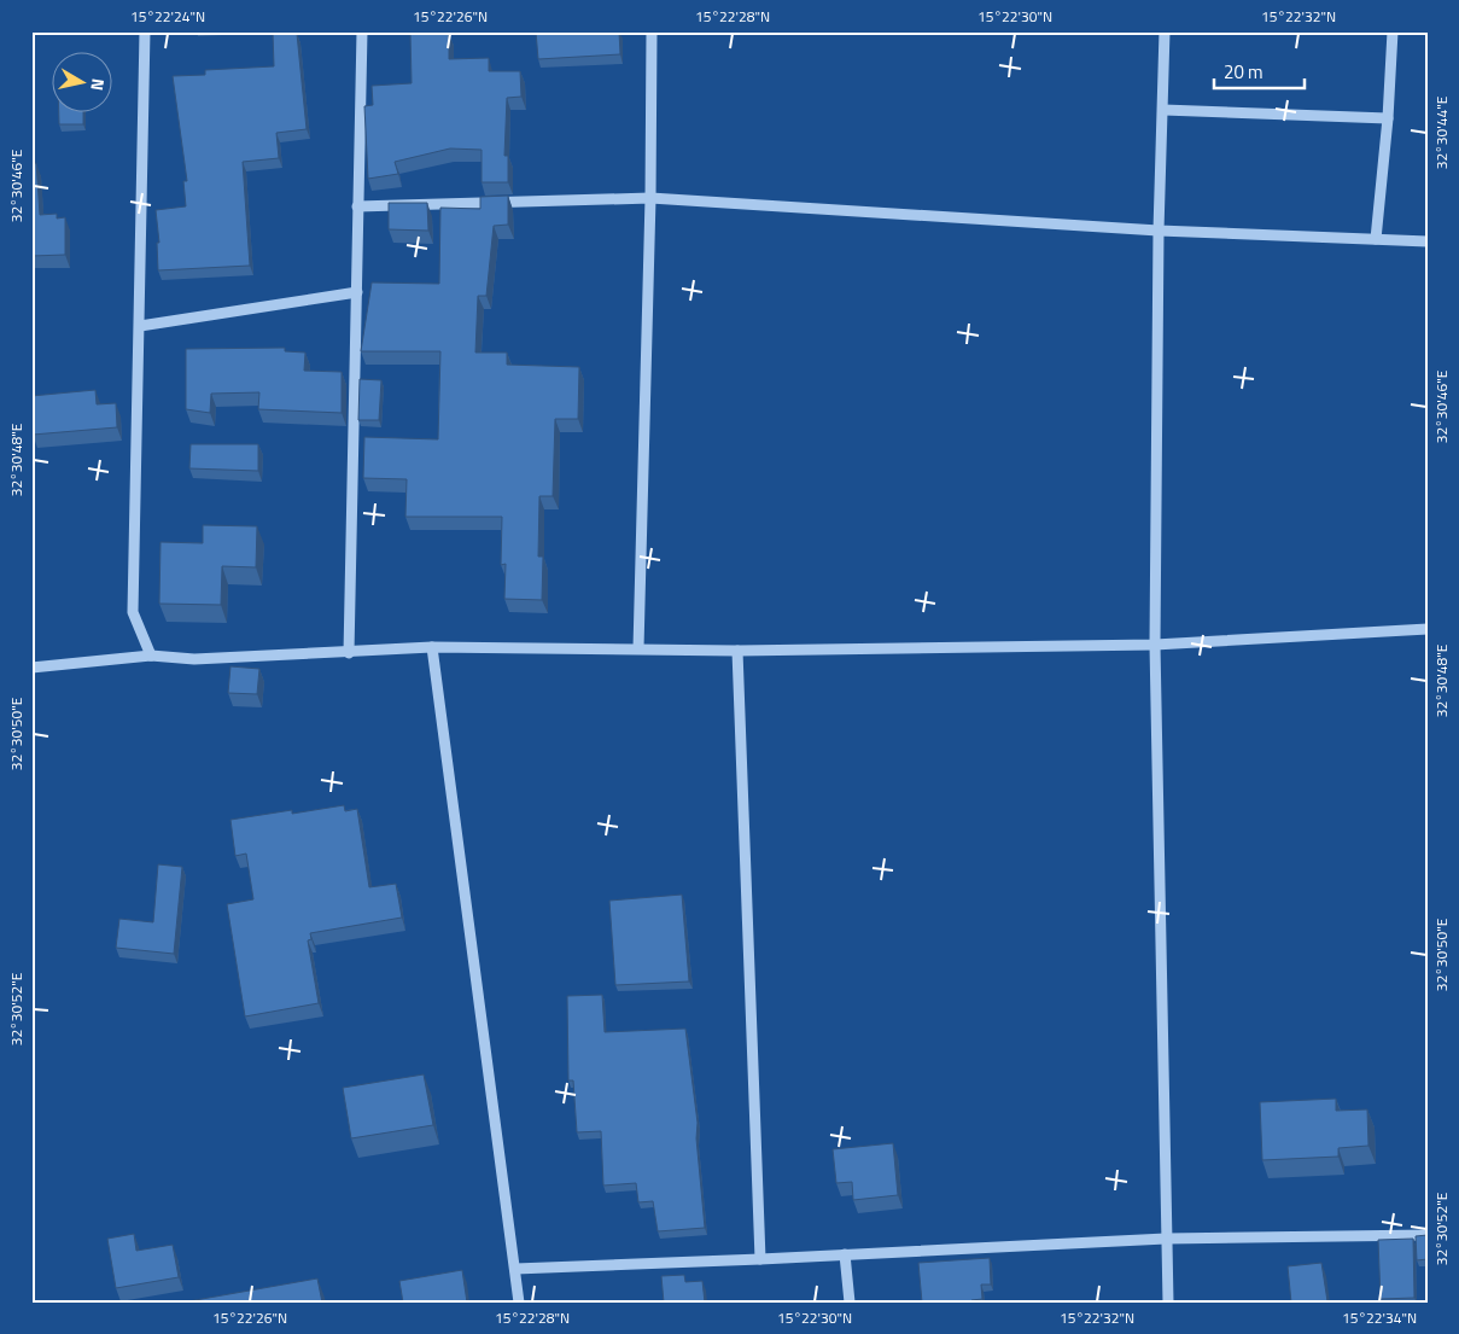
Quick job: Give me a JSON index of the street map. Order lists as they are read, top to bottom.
{
  "scale_bar": "20 m",
  "north": "right",
  "coordinates": [
    "15°22'24\"N",
    "15°22'26\"N",
    "15°22'28\"N",
    "15°22'30\"N",
    "15°22'32\"N",
    "32°30'44\"E",
    "32°30'46\"E",
    "32°30'48\"E",
    "32°30'50\"E",
    "32°30'52\"E",
    "15°22'34\"N"
  ]
}
